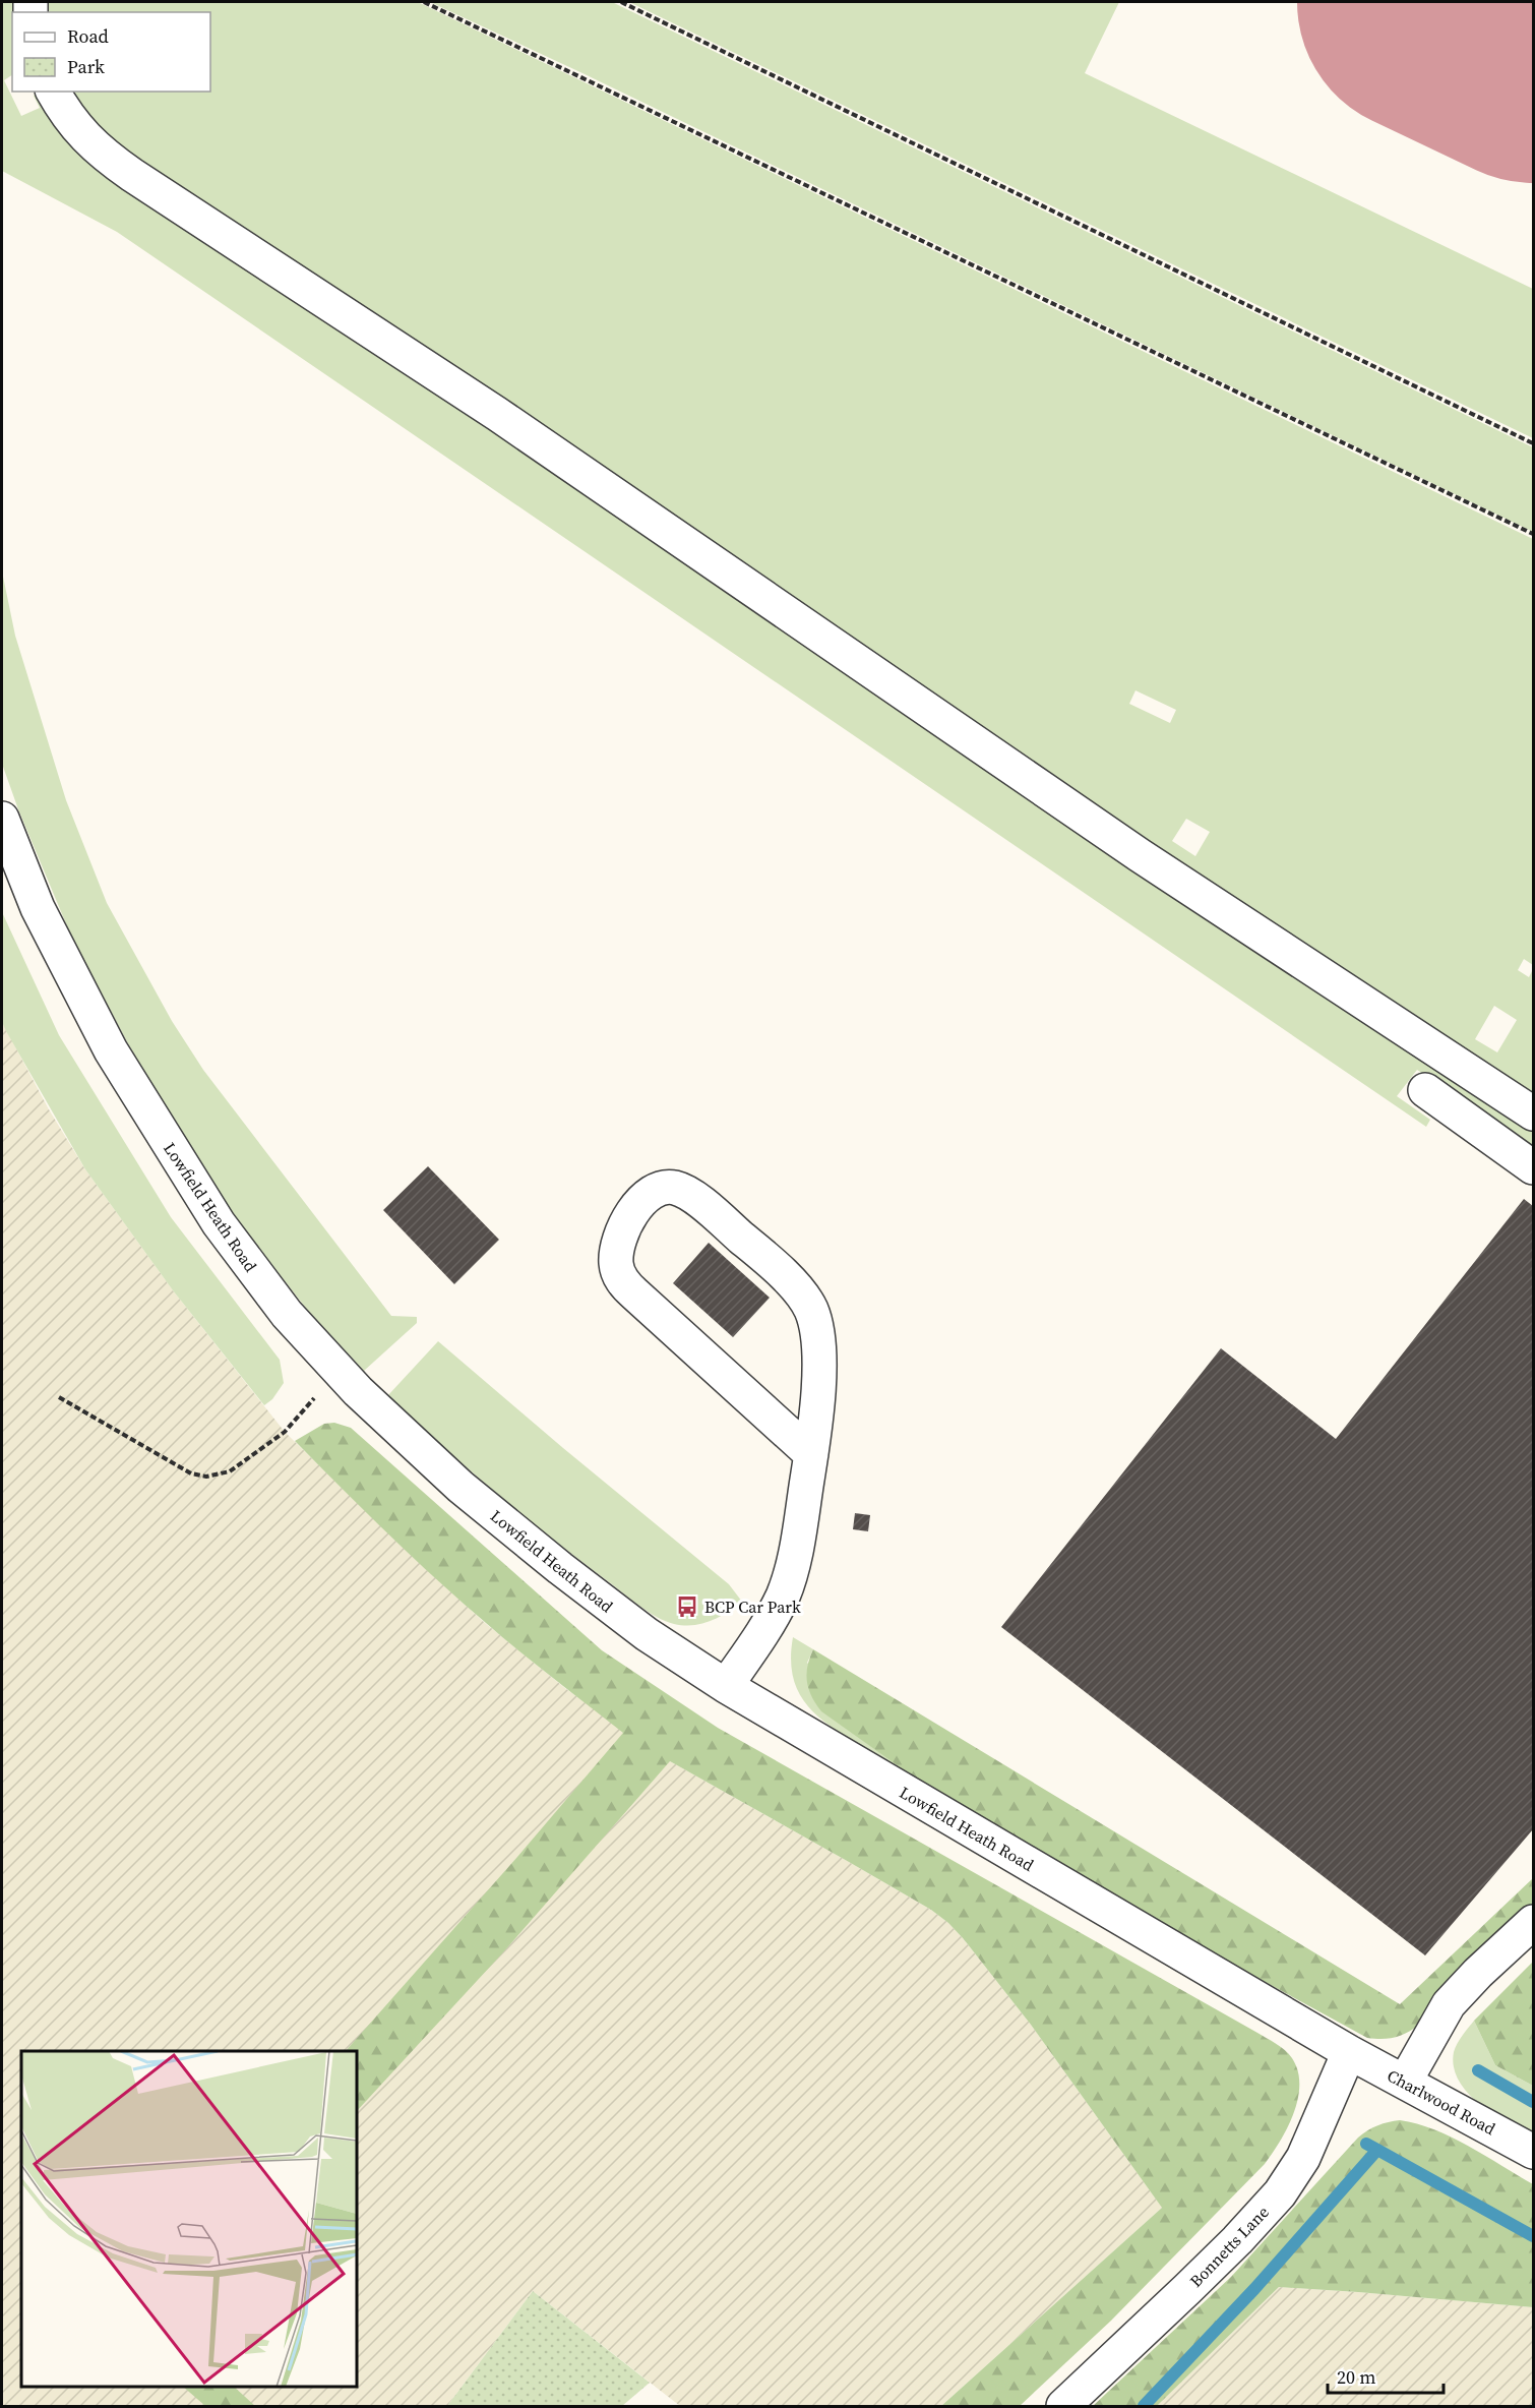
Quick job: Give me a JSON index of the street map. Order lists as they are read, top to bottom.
{
  "streets": {
    "street": ["Lowfield Heath Road", "Charlwood Road", "Bonnetts Lane"]
  },
  "crossings": [
    ["Lowfield Heath Road", "Charlwood Road"],
    ["Lowfield Heath Road", "Bonnetts Lane"],
    ["Charlwood Road", "Bonnetts Lane"]
  ],
  "places": {
    "bus stop": ["BCP Car Park"]
  },
  "legend": ["Road", "Park"],
  "scale_bar": "20 m"
}
